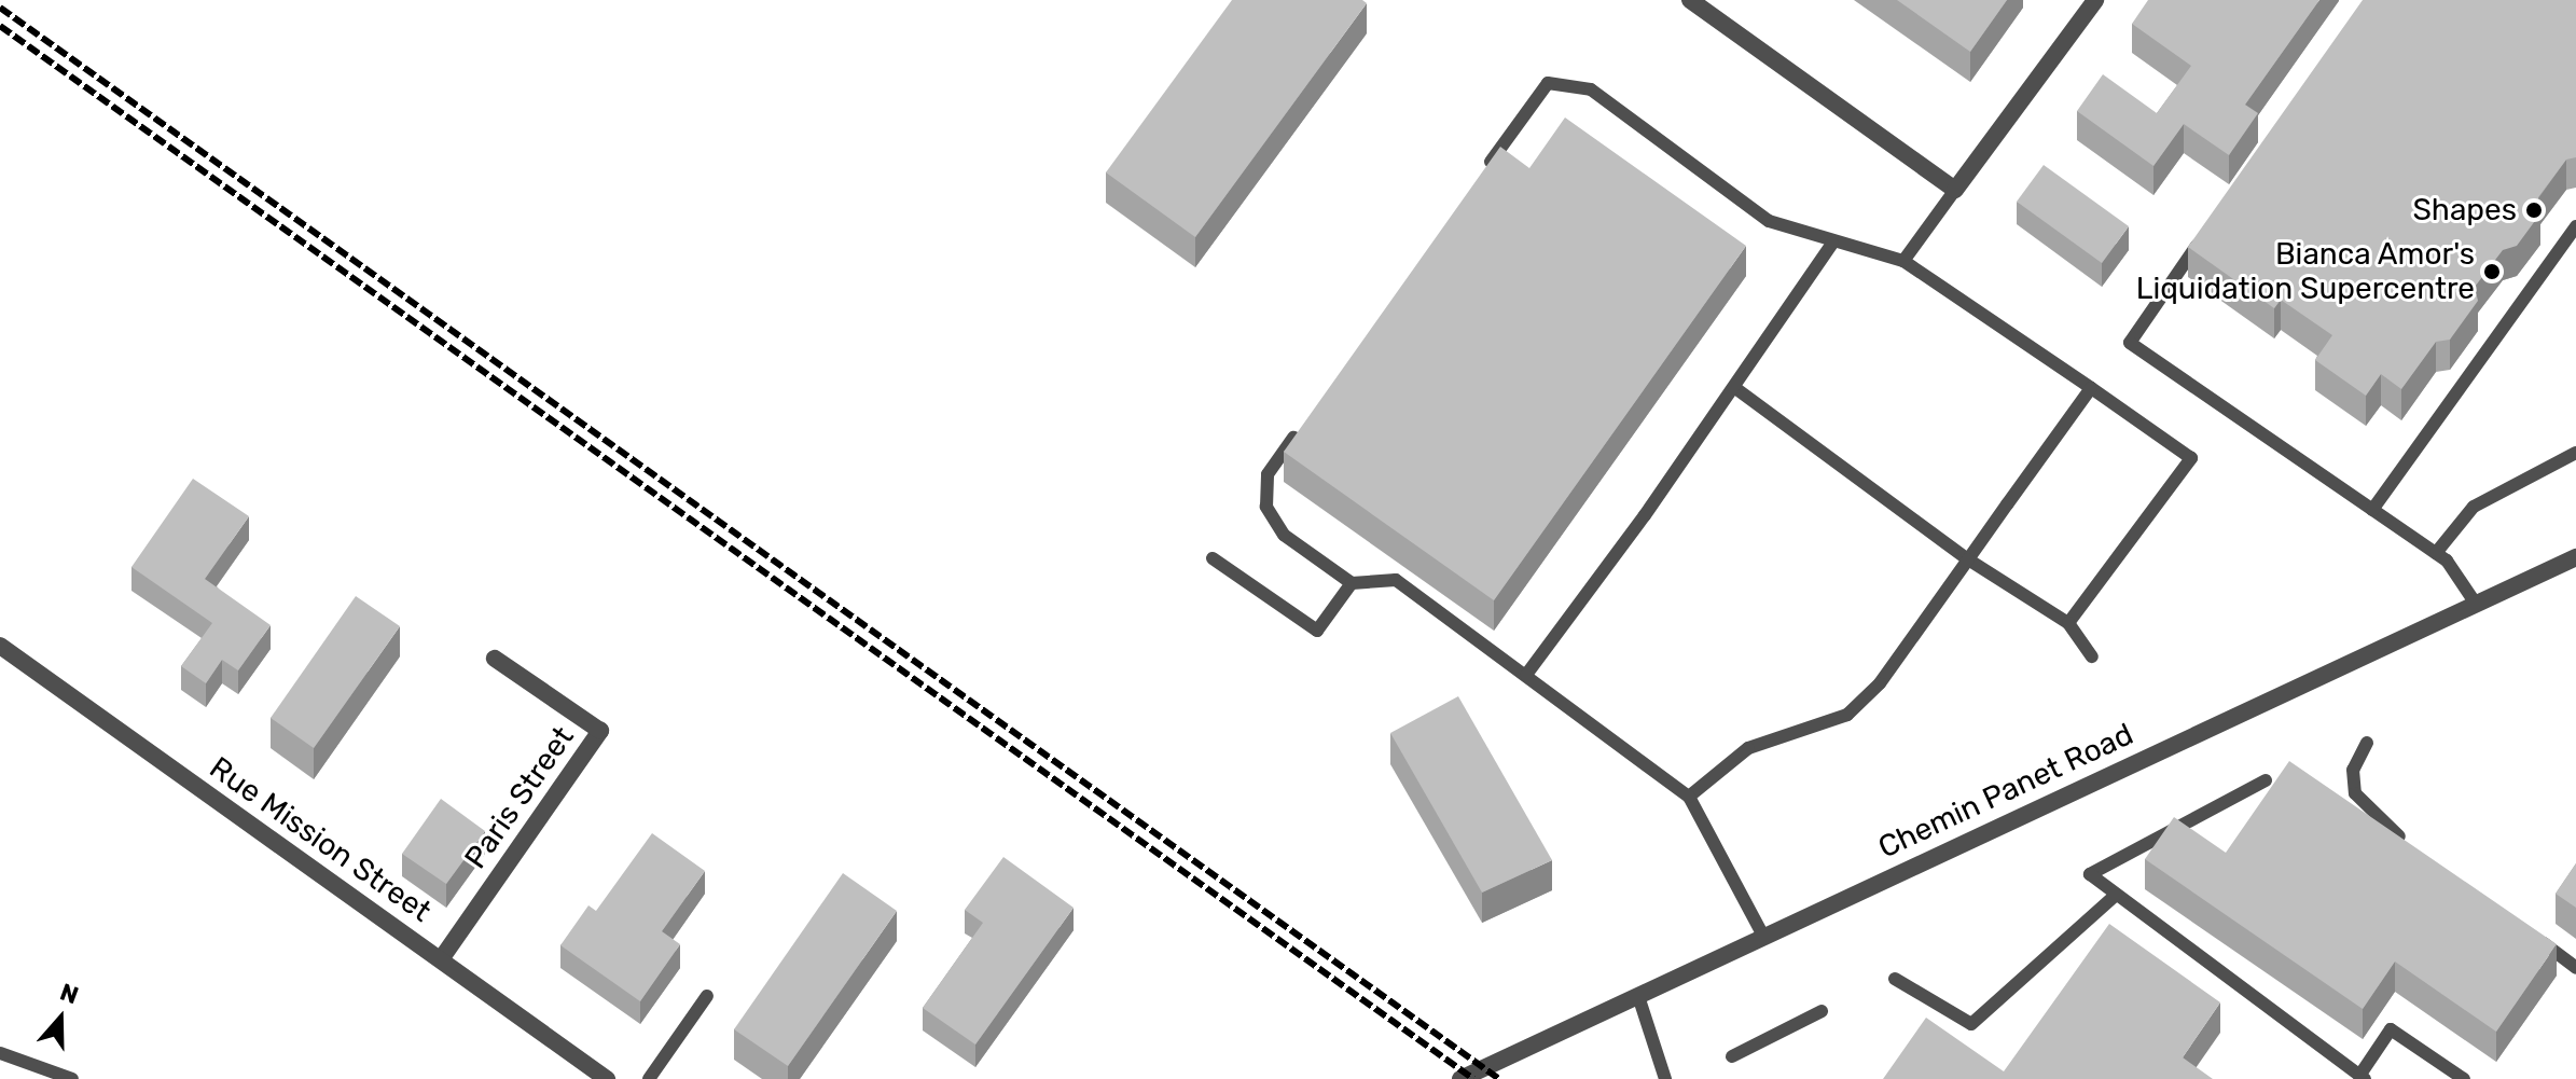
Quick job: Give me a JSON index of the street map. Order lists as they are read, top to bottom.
{
  "streets": {
    "street": ["Chemin Panet Road", "Paris Street", "Rue Mission Street"]
  },
  "crossings": [
    ["Paris Street", "Rue Mission Street"]
  ],
  "places": ["Shapes", "Bianca Amor's Liquidation Supercentre"],
  "north": "top"
}
